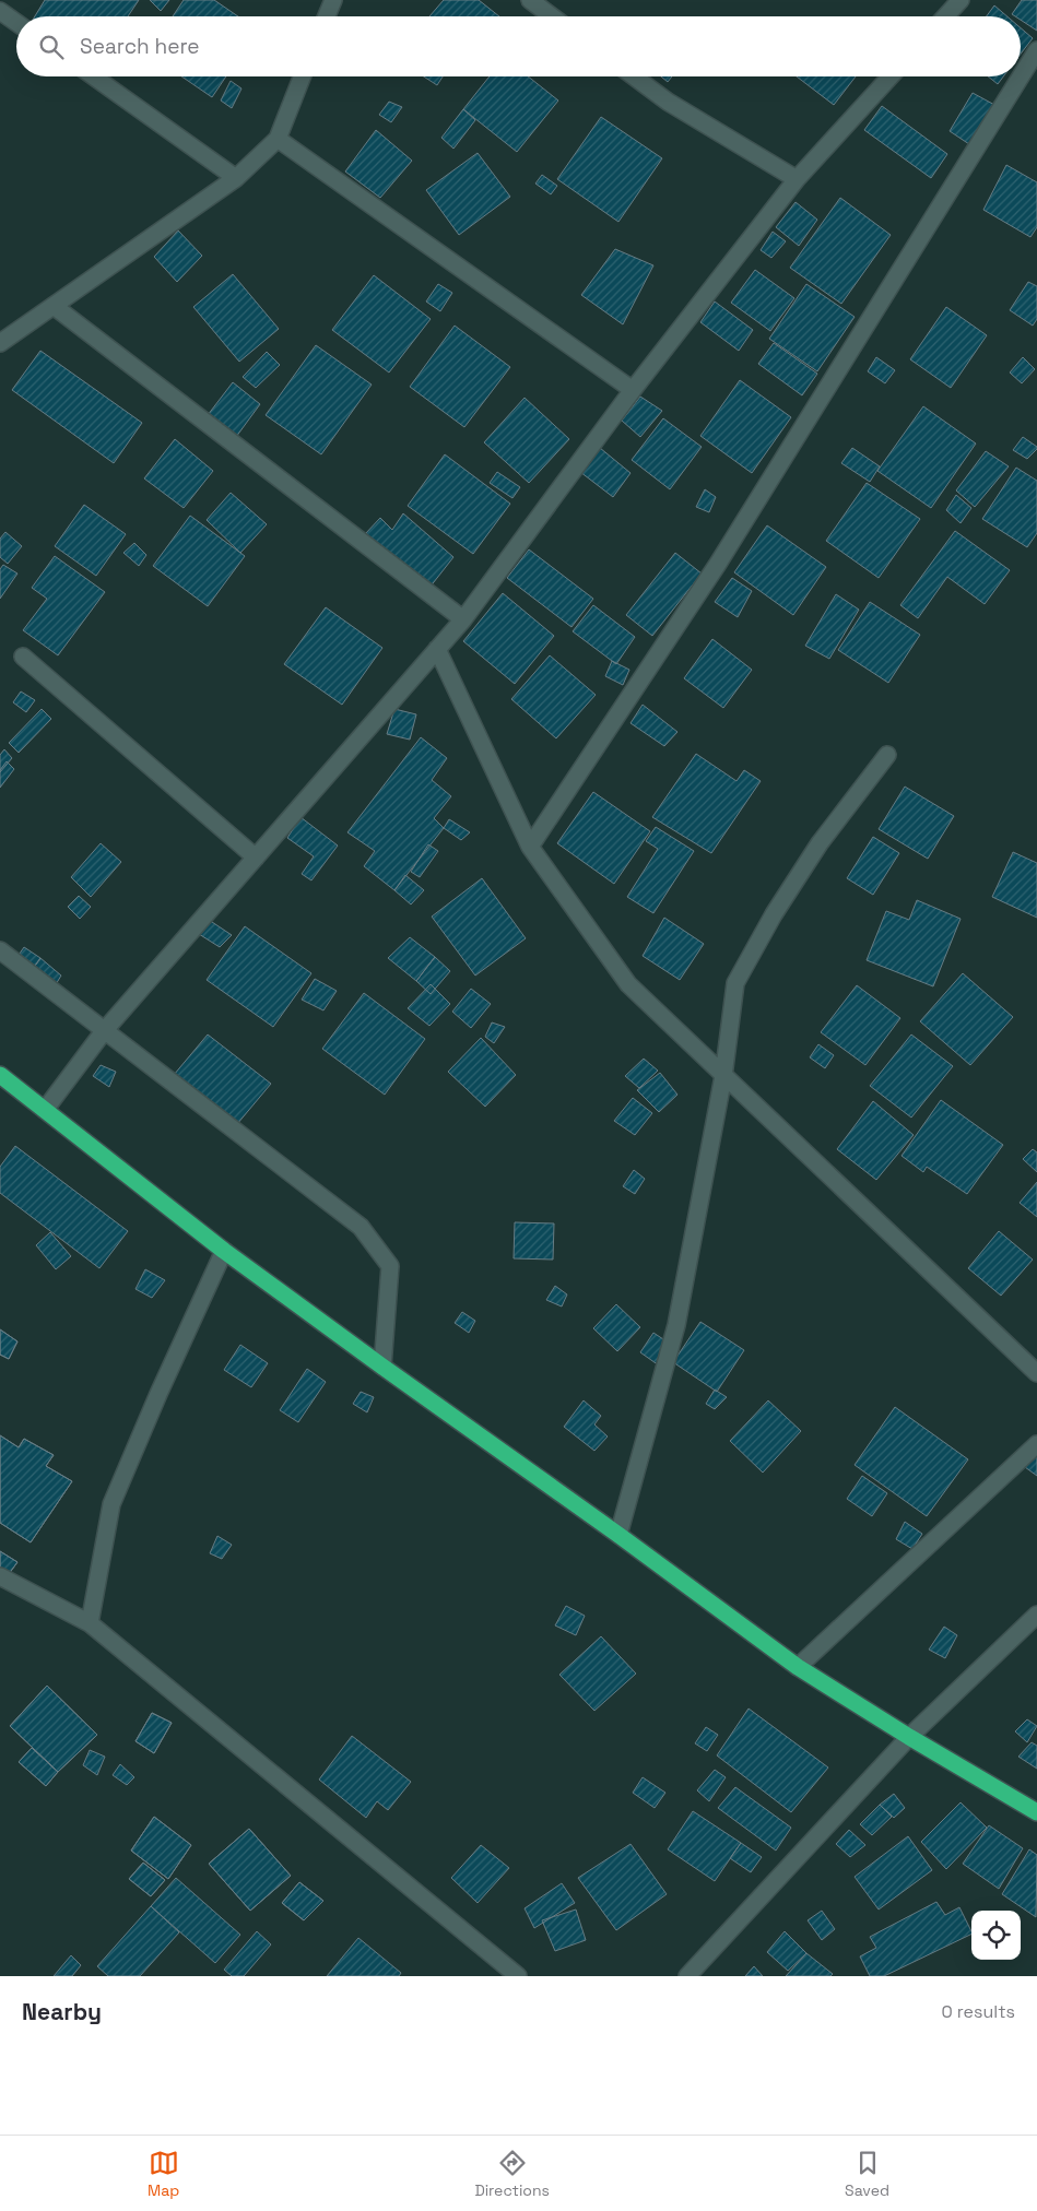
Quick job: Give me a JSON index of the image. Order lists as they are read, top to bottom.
{
  "page": {
    "search": "Search here",
    "heading": ["Nearby", "0 results"],
    "nav": ["Map", "Directions", "Saved"]
  }
}
